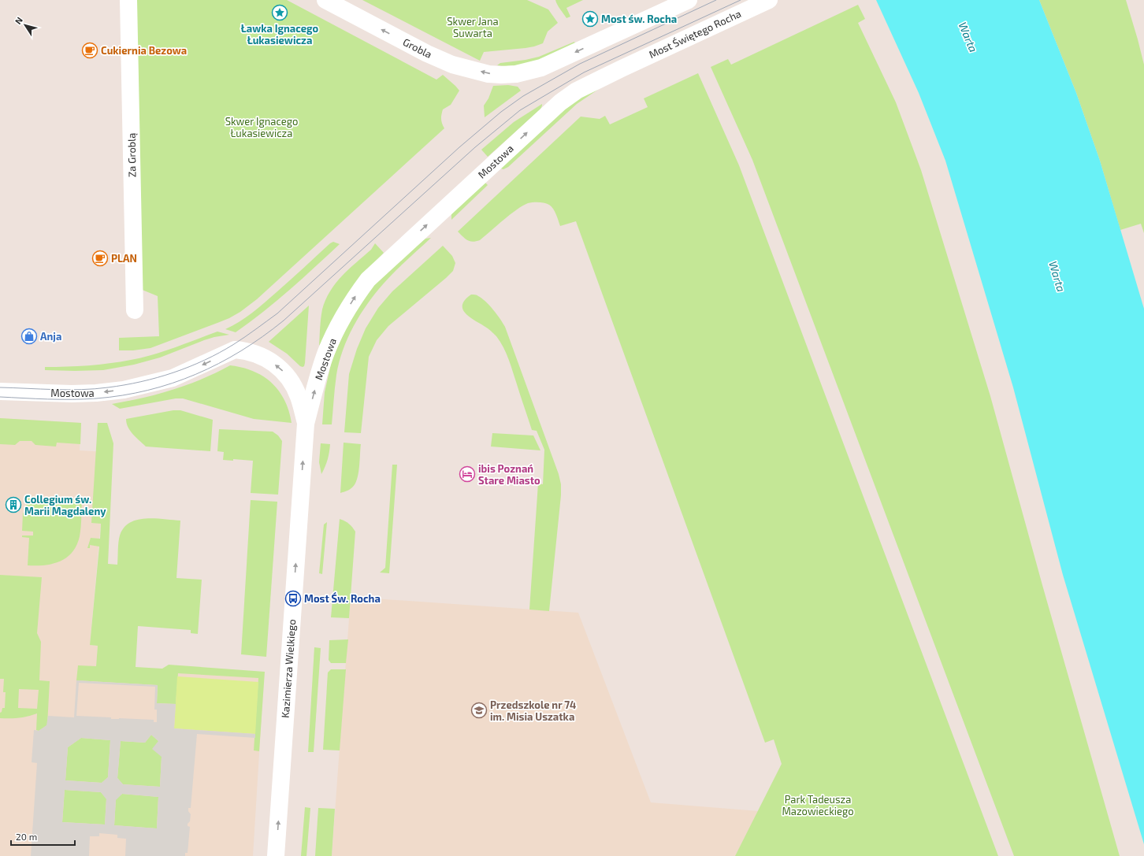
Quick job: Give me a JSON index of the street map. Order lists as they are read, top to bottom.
{
  "streets": {
    "street": [
      "Most Świętego Rocha",
      "Grobla",
      "Za Groblą",
      "Mostowa",
      "Kazimierza Wielkiego"
    ]
  },
  "crossings": [
    ["Most Świętego Rocha", "Mostowa"],
    ["Mostowa", "Kazimierza Wielkiego"]
  ],
  "one_way": ["Grobla", "Kazimierza Wielkiego"],
  "water": ["Warta"],
  "parks": ["Skwer Jana Suwarta", "Skwer Ignacego Łukasiewicza", "Park Tadeusza Mazowieckiego"],
  "places": {
    "place": ["Ławka Ignacego Łukasiewicza", "Most św. Rocha"],
    "cafe": ["Cukiernia Bezowa", "PLAN"],
    "shop": ["Anja"],
    "hotel": ["ibis Poznań Stare Miasto"],
    "building": ["Collegium św. Marii Magdaleny"],
    "bus stop": ["Most Św. Rocha"],
    "school or university": ["Przedszkole nr 74 im. Misia Uszatka"]
  },
  "scale_bar": "20 m",
  "north": "top left"
}
